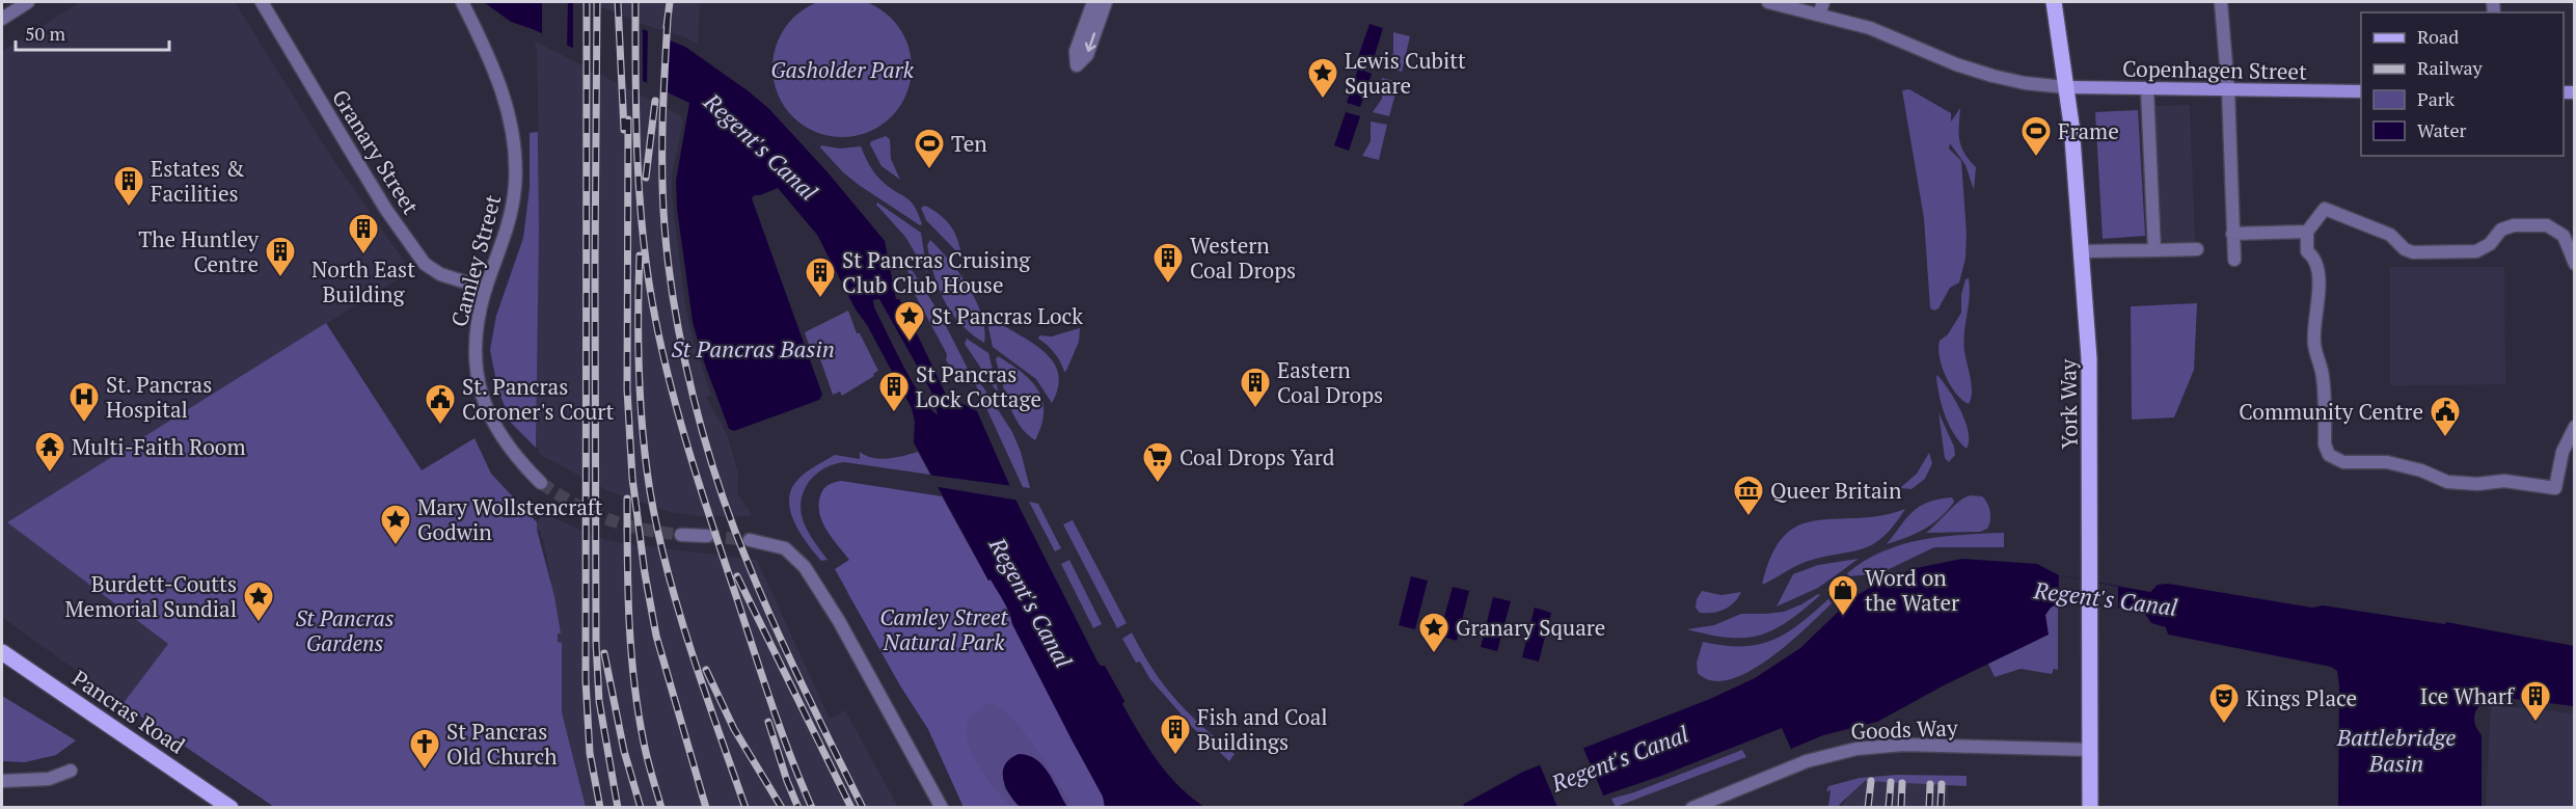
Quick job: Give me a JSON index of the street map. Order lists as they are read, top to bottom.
{
  "streets": {
    "main road": ["Copenhagen Street", "York Way", "Pancras Road"],
    "street": ["Granary Street", "Camley Street", "Goods Way"]
  },
  "crossings": [
    ["Copenhagen Street", "York Way"],
    ["Granary Street", "Camley Street"],
    ["York Way", "Goods Way"]
  ],
  "water": ["Regent's Canal", "St Pancras Basin", "Battlebridge Basin"],
  "parks": ["Gasholder Park", "Camley Street Natural Park", "St Pancras Gardens"],
  "places": {
    "place": [
      "Lewis Cubitt Square",
      "St Pancras Lock",
      "Mary Wollstencraft Godwin",
      "Burdett-Coutts Memorial Sundial",
      "Granary Square"
    ],
    "sports": ["Frame", "Ten"],
    "building": [
      "Estates & Facilities",
      "North East Building",
      "The Huntley Centre",
      "Western Coal Drops",
      "St Pancras Cruising Club Club House",
      "Eastern Coal Drops",
      "St Pancras Lock Cottage",
      "Ice Wharf",
      "Fish and Coal Buildings"
    ],
    "hospital": ["St. Pancras Hospital"],
    "public building": ["St. Pancras Coroner's Court", "Community Centre"],
    "temple": ["Multi-Faith Room"],
    "supermarket": ["Coal Drops Yard"],
    "museum": ["Queer Britain"],
    "shop": ["Word on the Water"],
    "theatre": ["Kings Place"],
    "church": ["St Pancras Old Church"]
  },
  "legend": [
    "Road",
    "Railway",
    "Park",
    "Water"
  ],
  "scale_bar": "50 m"
}
